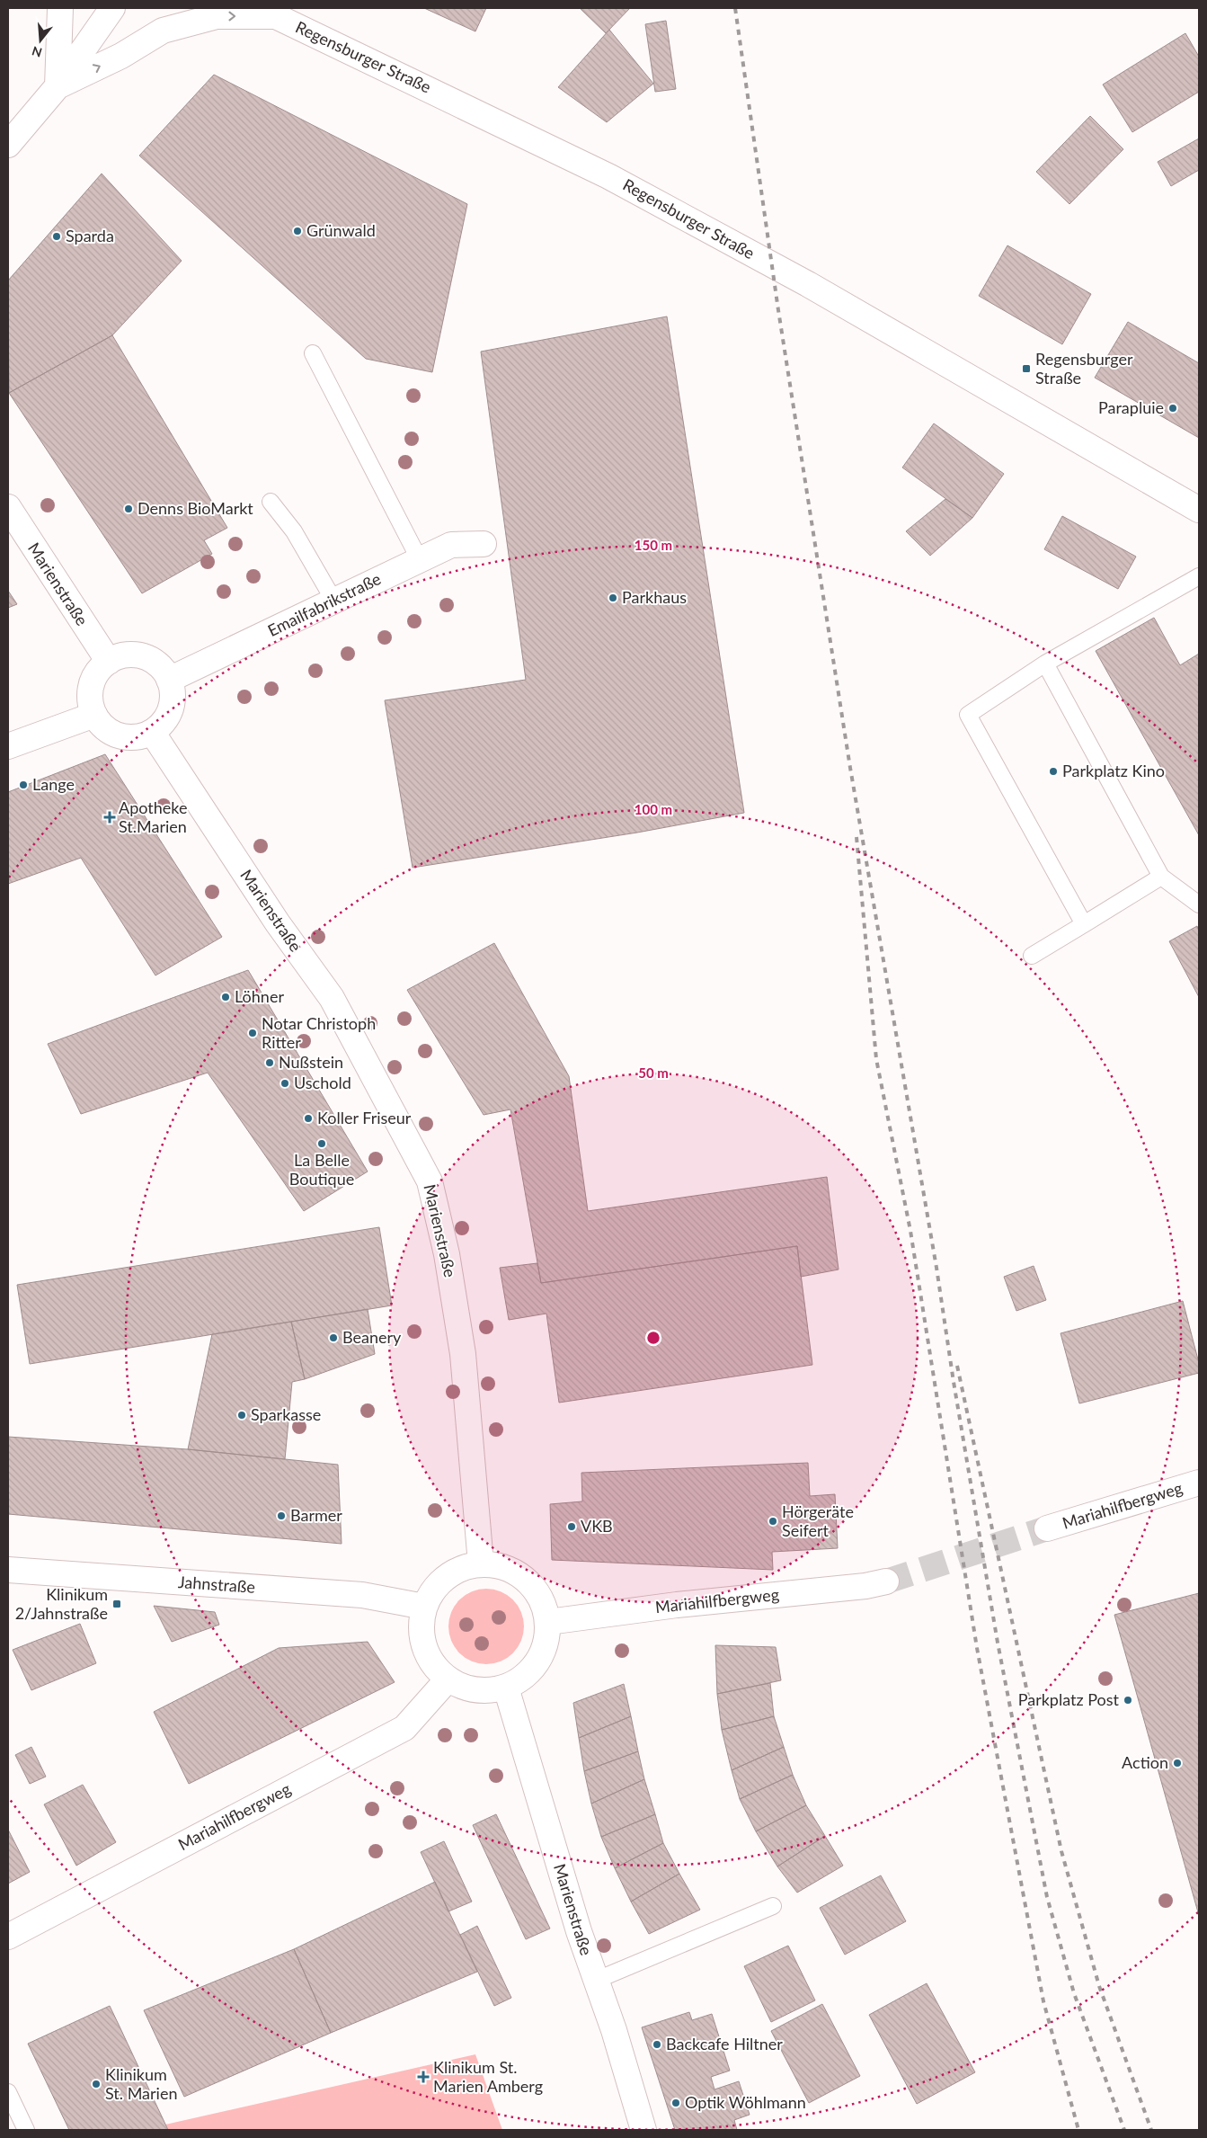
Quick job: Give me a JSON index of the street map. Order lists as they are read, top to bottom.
{
  "streets": {
    "street": [
      "Regensburger Straße",
      "Marienstraße",
      "Emailfabrikstraße",
      "Mariahilfbergweg",
      "Jahnstraße"
    ]
  },
  "crossings": [
    ["Marienstraße", "Emailfabrikstraße"],
    ["Marienstraße", "Mariahilfbergweg"],
    ["Marienstraße", "Jahnstraße"],
    ["Mariahilfbergweg", "Jahnstraße"]
  ],
  "places": {
    "other": [
      "Grünwald",
      "Sparda",
      "Parapluie",
      "Denns BioMarkt",
      "Parkhaus",
      "Parkplatz Kino",
      "Lange",
      "Löhner",
      "Notar Christoph Ritter",
      "Nußstein",
      "Uschold",
      "Koller Friseur",
      "La Belle Boutique",
      "Beanery",
      "Sparkasse",
      "Barmer",
      "Hörgeräte Seifert",
      "VKB",
      "Parkplatz Post",
      "Action",
      "Backcafe Hiltner",
      "Klinikum St. Marien",
      "Optik Wöhlmann"
    ],
    "transit": ["Regensburger Straße", "Klinikum 2/Jahnstraße"],
    "health": ["Apotheke St.Marien", "Klinikum St. Marien Amberg"]
  },
  "north": "bottom",
  "rings": ["150 m", "100 m", "50 m"]
}
